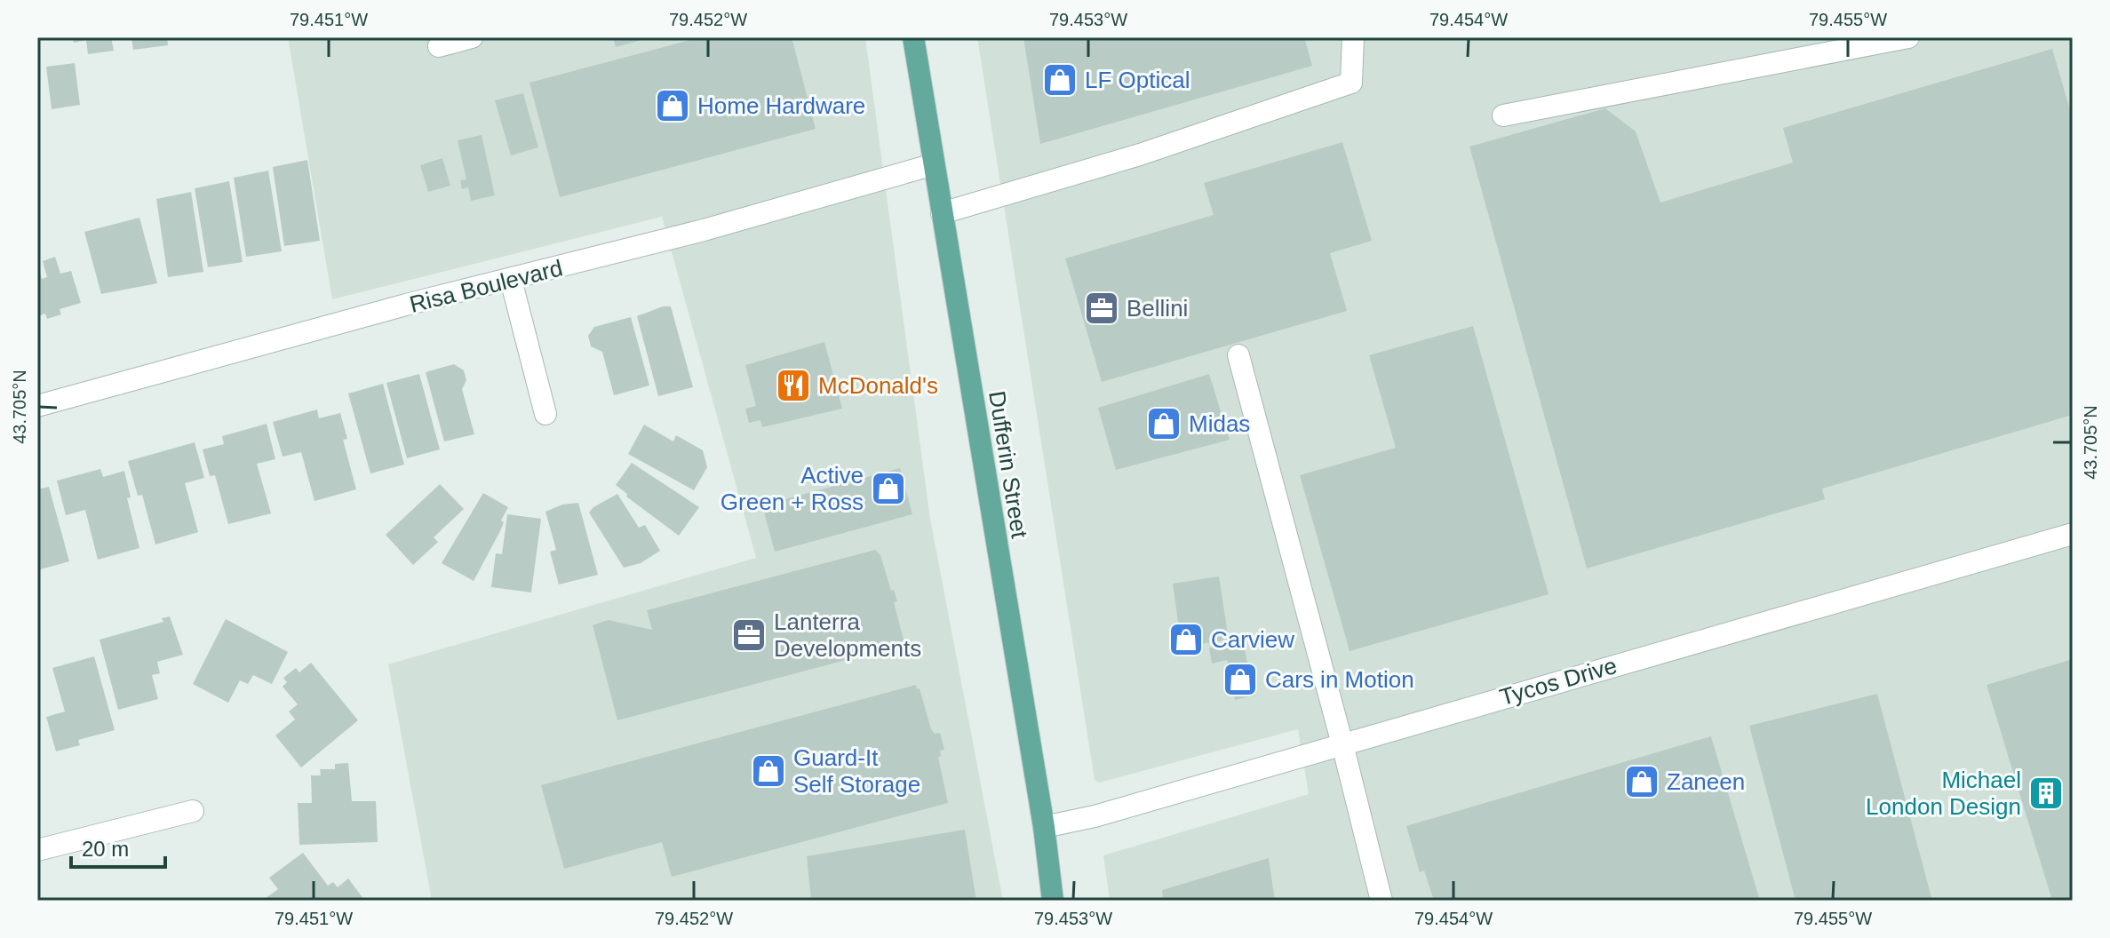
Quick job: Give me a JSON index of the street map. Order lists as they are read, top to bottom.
{
  "streets": {
    "main road": ["Dufferin Street"],
    "street": ["Risa Boulevard", "Tycos Drive"]
  },
  "crossings": [
    ["Risa Boulevard", "Dufferin Street"],
    ["Dufferin Street", "Tycos Drive"]
  ],
  "places": {
    "shop": [
      "LF Optical",
      "Home Hardware",
      "Midas",
      "Active Green + Ross",
      "Carview",
      "Cars in Motion",
      "Guard-It Self Storage",
      "Zaneen"
    ],
    "office": ["Bellini", "Lanterra Developments"],
    "restaurant": ["McDonald's"],
    "building": ["Michael London Design"]
  },
  "scale_bar": "20 m",
  "coordinates": [
    "79.451°W",
    "79.452°W",
    "79.453°W",
    "79.454°W",
    "79.455°W",
    "43.705°N"
  ]
}
